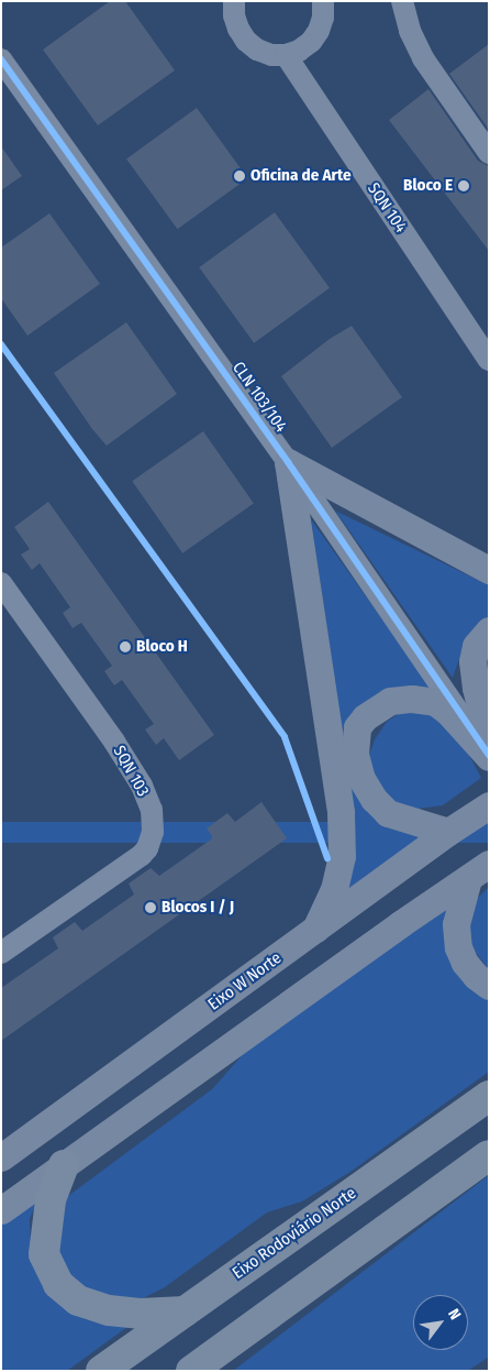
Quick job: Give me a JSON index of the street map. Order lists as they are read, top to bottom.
{
  "streets": {
    "highway": ["Eixo Rodoviário Norte"],
    "main road": ["Eixo W Norte"],
    "street": ["SQN 104", "CLN 103/104", "SQN 103"]
  },
  "places": [
    "Oficina de Arte",
    "Bloco E",
    "Bloco H",
    "Blocos I / J"
  ],
  "north": "top right"
}
